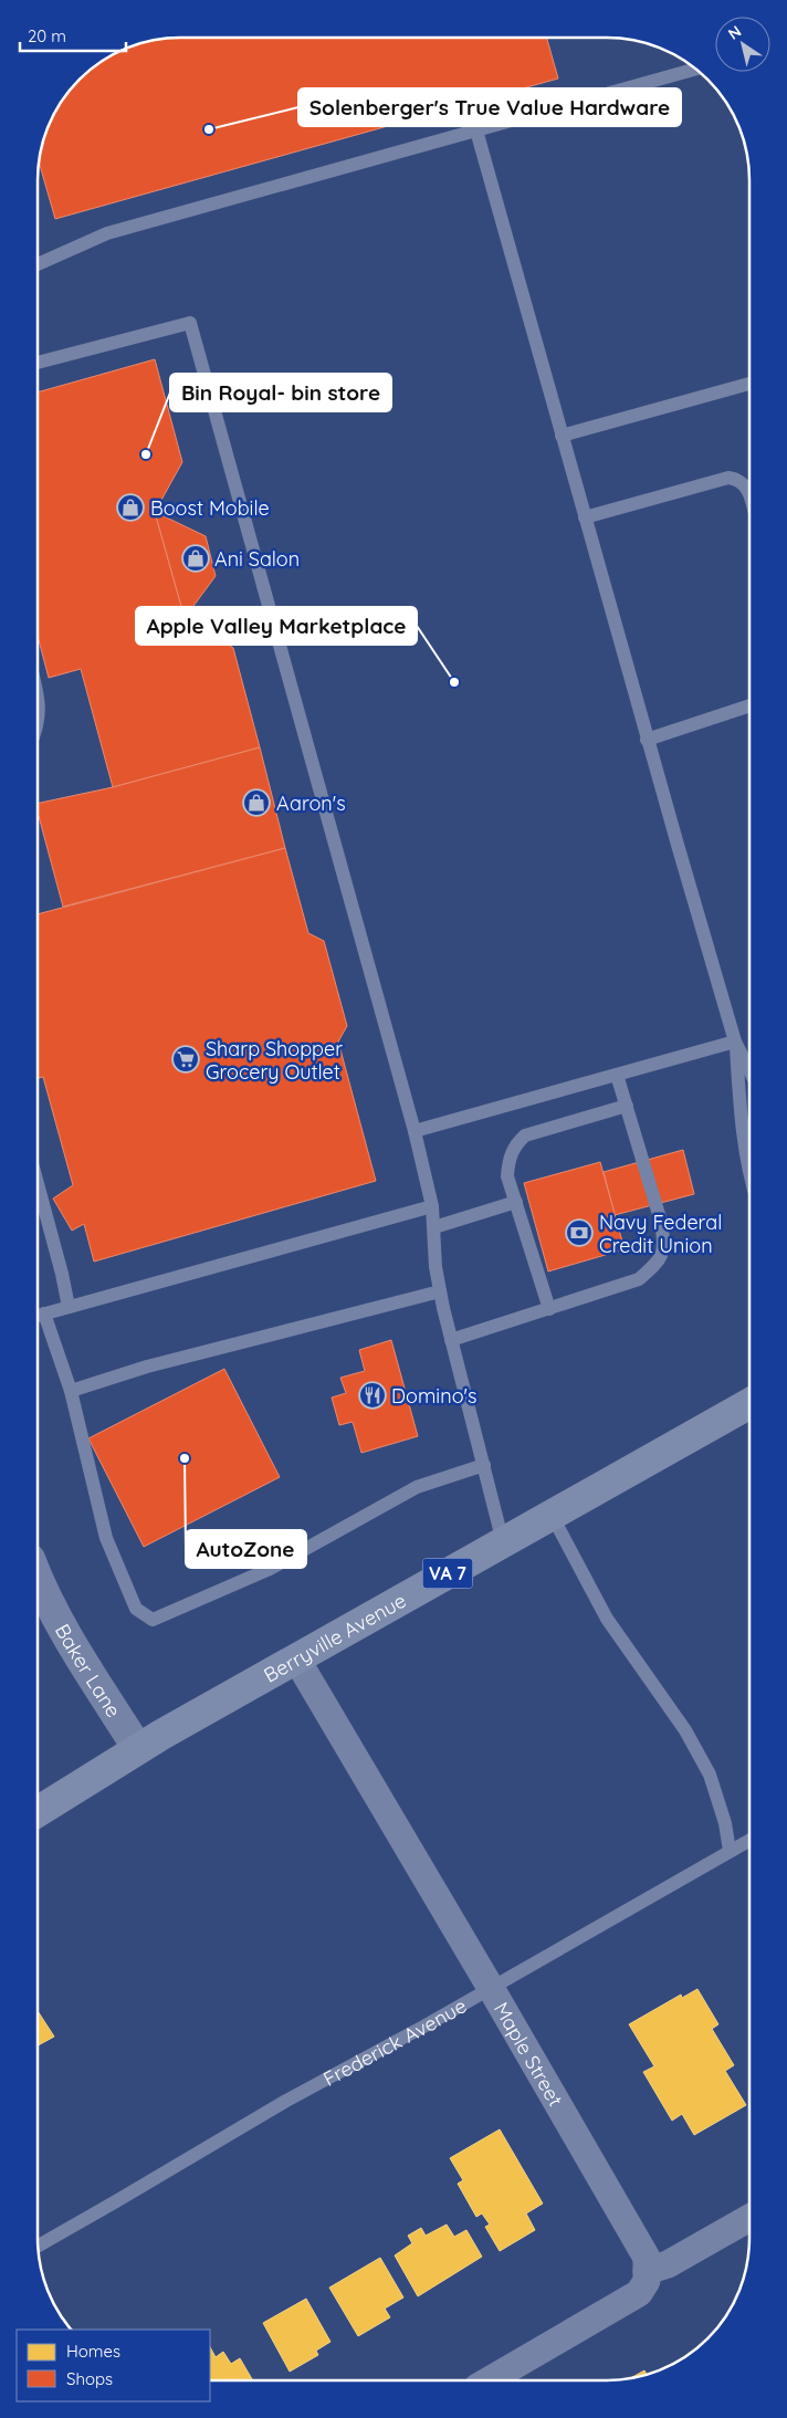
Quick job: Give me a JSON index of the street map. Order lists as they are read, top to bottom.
{
  "streets": {
    "main road": ["VA 7", "Berryville Avenue"],
    "street": ["Baker Lane", "Maple Street"],
    "lane": ["Frederick Avenue"]
  },
  "crossings": [
    ["Berryville Avenue", "Baker Lane"],
    ["Berryville Avenue", "Maple Street"],
    ["Frederick Avenue", "Maple Street"]
  ],
  "places": {
    "other": [
      "Solenberger's True Value Hardware",
      "Bin Royal- bin store",
      "Apple Valley Marketplace",
      "AutoZone"
    ],
    "shop": ["Boost Mobile", "Ani Salon", "Aaron's"],
    "supermarket": ["Sharp Shopper Grocery Outlet"],
    "bank": ["Navy Federal Credit Union"],
    "restaurant": ["Domino's"]
  },
  "legend": ["Homes", "Shops"],
  "scale_bar": "20 m",
  "north": "top left"
}
